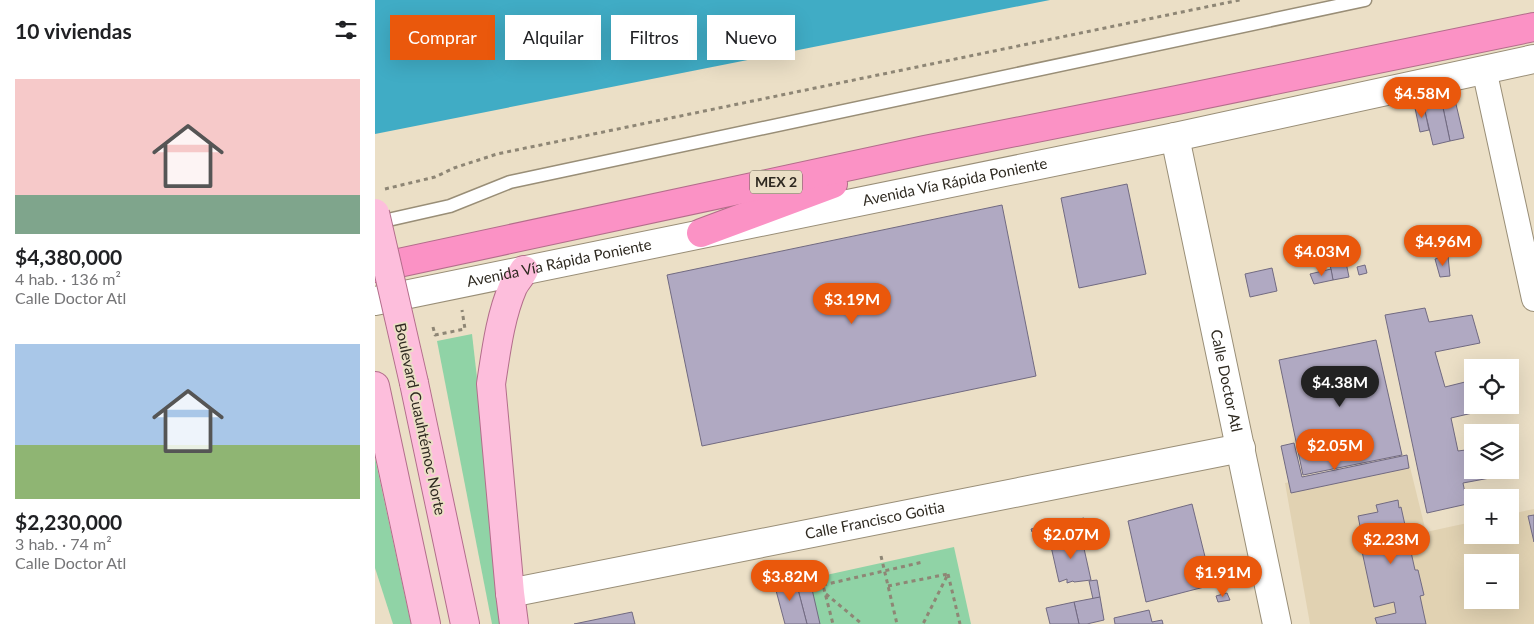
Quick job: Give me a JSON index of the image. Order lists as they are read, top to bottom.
{
  "streets": {
    "highway": ["MEX 2"],
    "main road": ["Boulevard Cuauhtémoc Norte"],
    "street": ["Avenida Vía Rápida Poniente", "Calle Doctor Atl", "Calle Francisco Goitia"]
  },
  "crossings": [
    ["Avenida Vía Rápida Poniente", "Calle Doctor Atl"],
    ["Calle Doctor Atl", "Calle Francisco Goitia"]
  ],
  "page": {
    "heading": "10 viviendas",
    "chip": [
      "Comprar",
      "Alquilar",
      "Filtros",
      "Nuevo"
    ],
    "list": [
      {
        "name": "$4,380,000",
        "note": "4 hab. · 136 m² · Calle Doctor Atl"
      },
      {
        "name": "$2,230,000",
        "note": "3 hab. · 74 m² · Calle Doctor Atl"
      }
    ],
    "price": [
      "$4.58M",
      "$4.96M",
      "$4.03M",
      "$3.19M",
      "$4.38M",
      "$2.05M",
      "$2.07M",
      "$2.23M",
      "$1.91M",
      "$3.82M"
    ],
    "map_buttons": ["+", "−"]
  }
}
